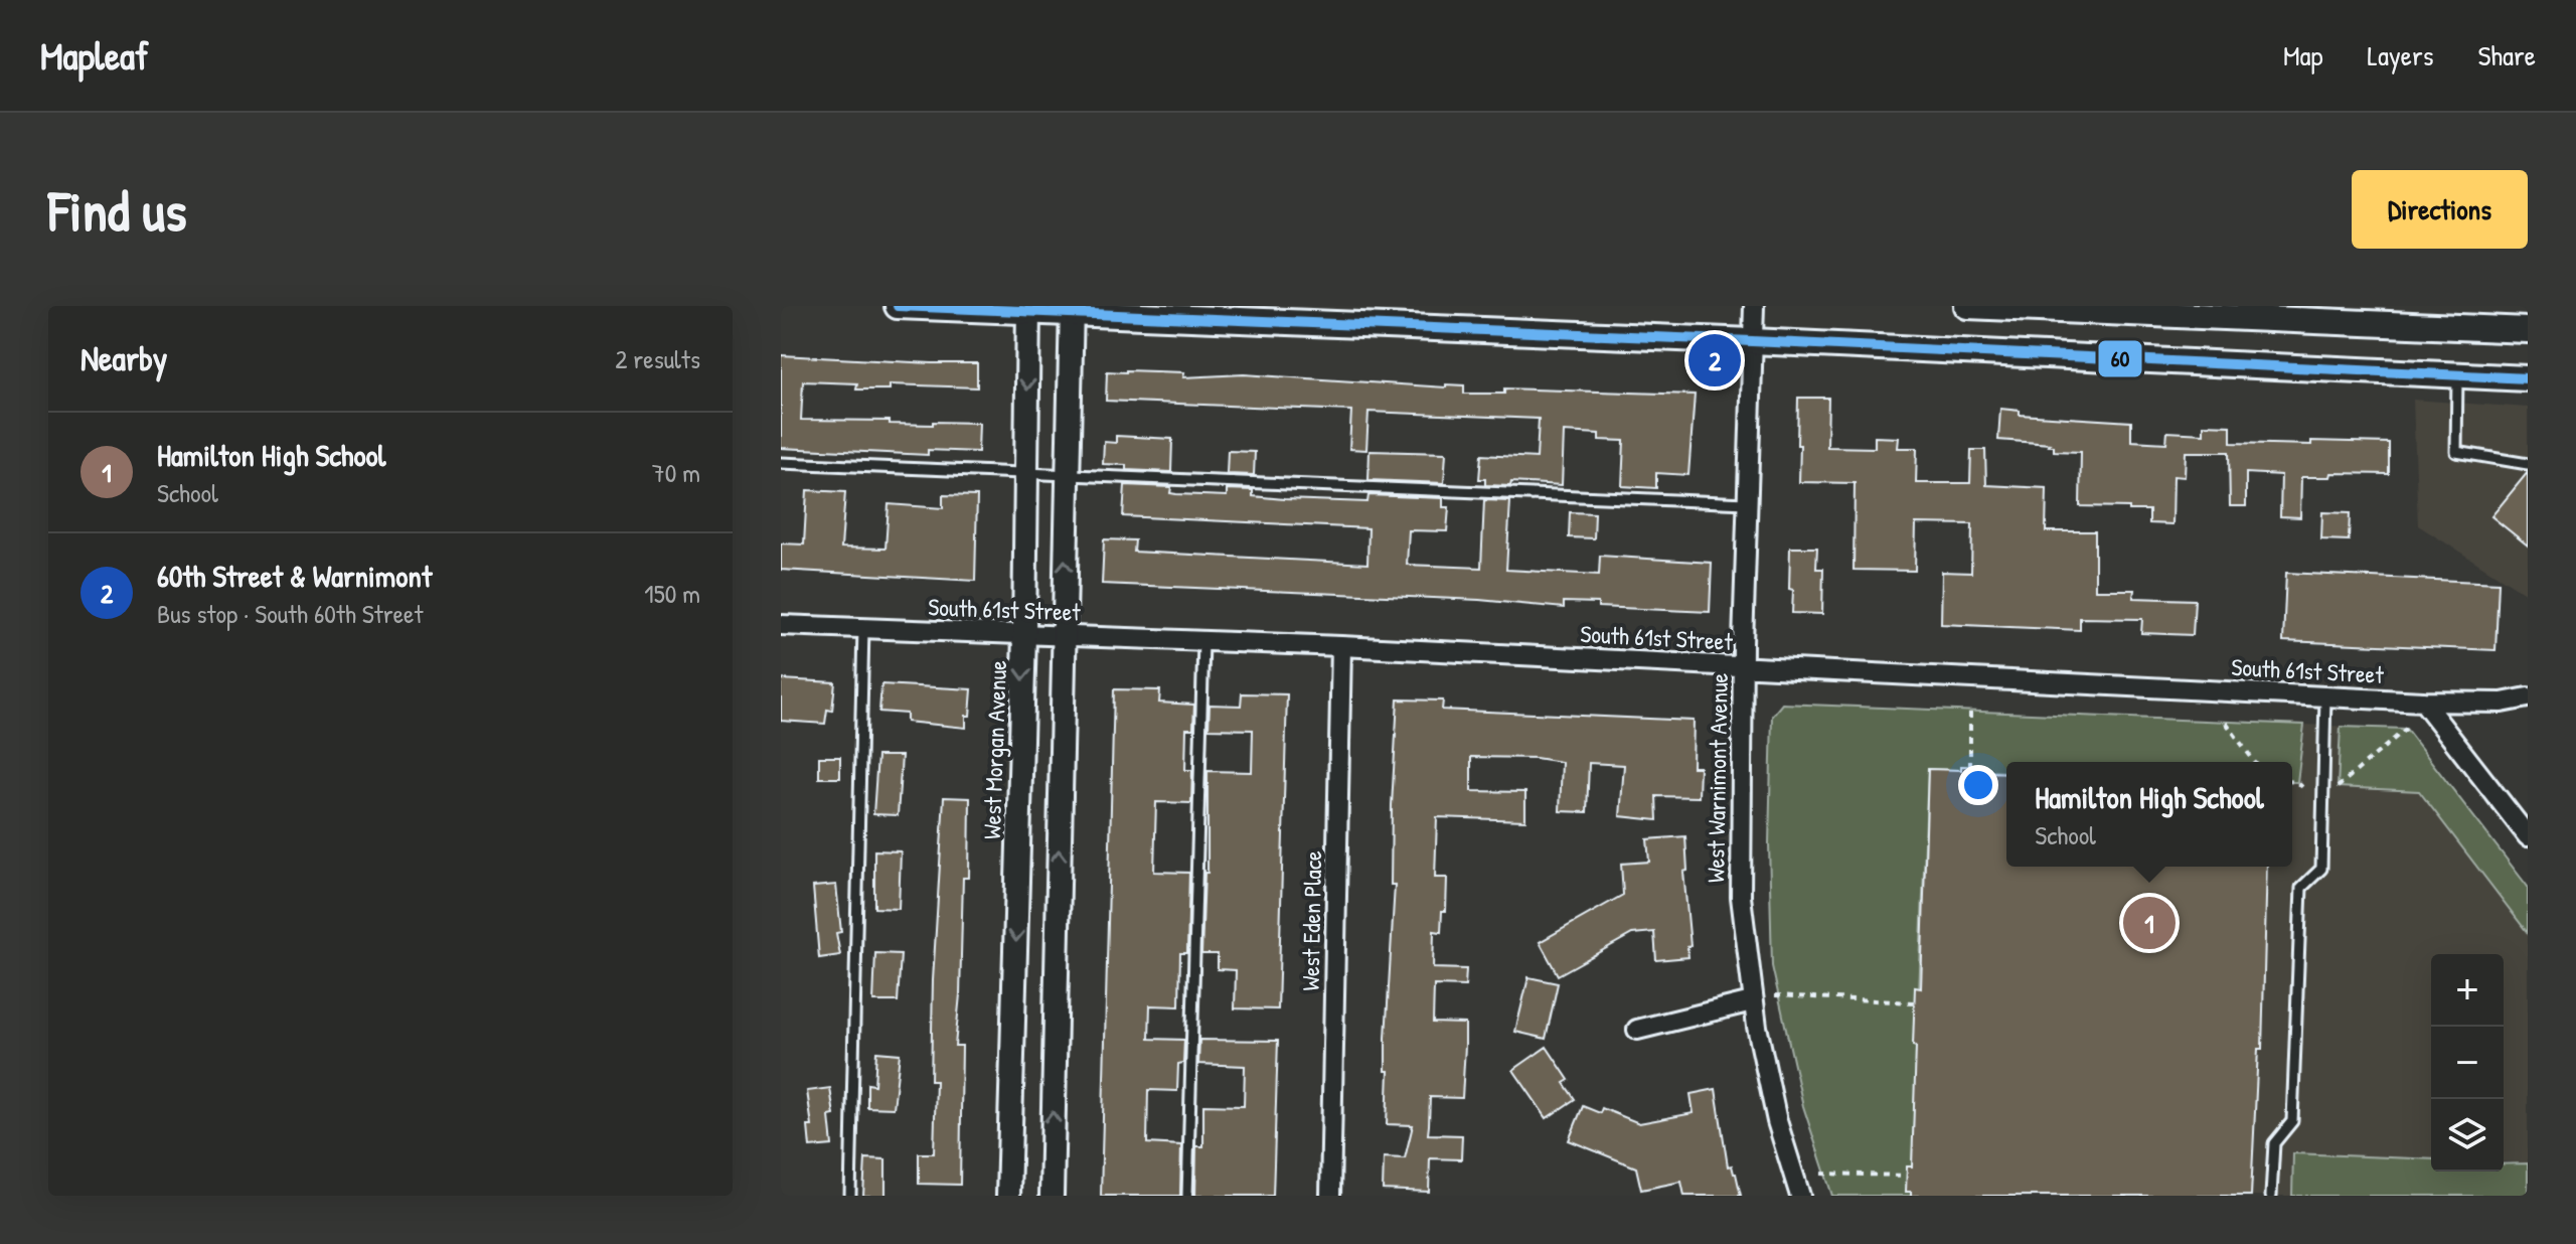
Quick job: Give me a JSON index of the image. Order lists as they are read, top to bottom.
{
  "streets": {
    "street": [
      "South 61st Street",
      "West Morgan Avenue",
      "West Warnimont Avenue",
      "West Eden Place"
    ]
  },
  "crossings": [
    ["South 61st Street", "West Morgan Avenue"],
    ["South 61st Street", "West Warnimont Avenue"],
    ["South 61st Street", "West Eden Place"]
  ],
  "lines": ["transit line 60"],
  "page": {
    "header": "Mapleaf",
    "nav": ["Map", "Layers", "Share"],
    "buttons": "Directions",
    "title": "Find us",
    "heading": ["Nearby", "2 results"],
    "pins": ["2", "1"],
    "list": [
      {
        "mark": "1",
        "name": "Hamilton High School",
        "note": "School",
        "value": "70 m"
      },
      {
        "mark": "2",
        "name": "60th Street & Warnimont",
        "note": "Bus stop · South 60th Street",
        "value": "150 m"
      }
    ],
    "popup": ["Hamilton High School", "School"],
    "map_buttons": ["+", "−"]
  }
}
